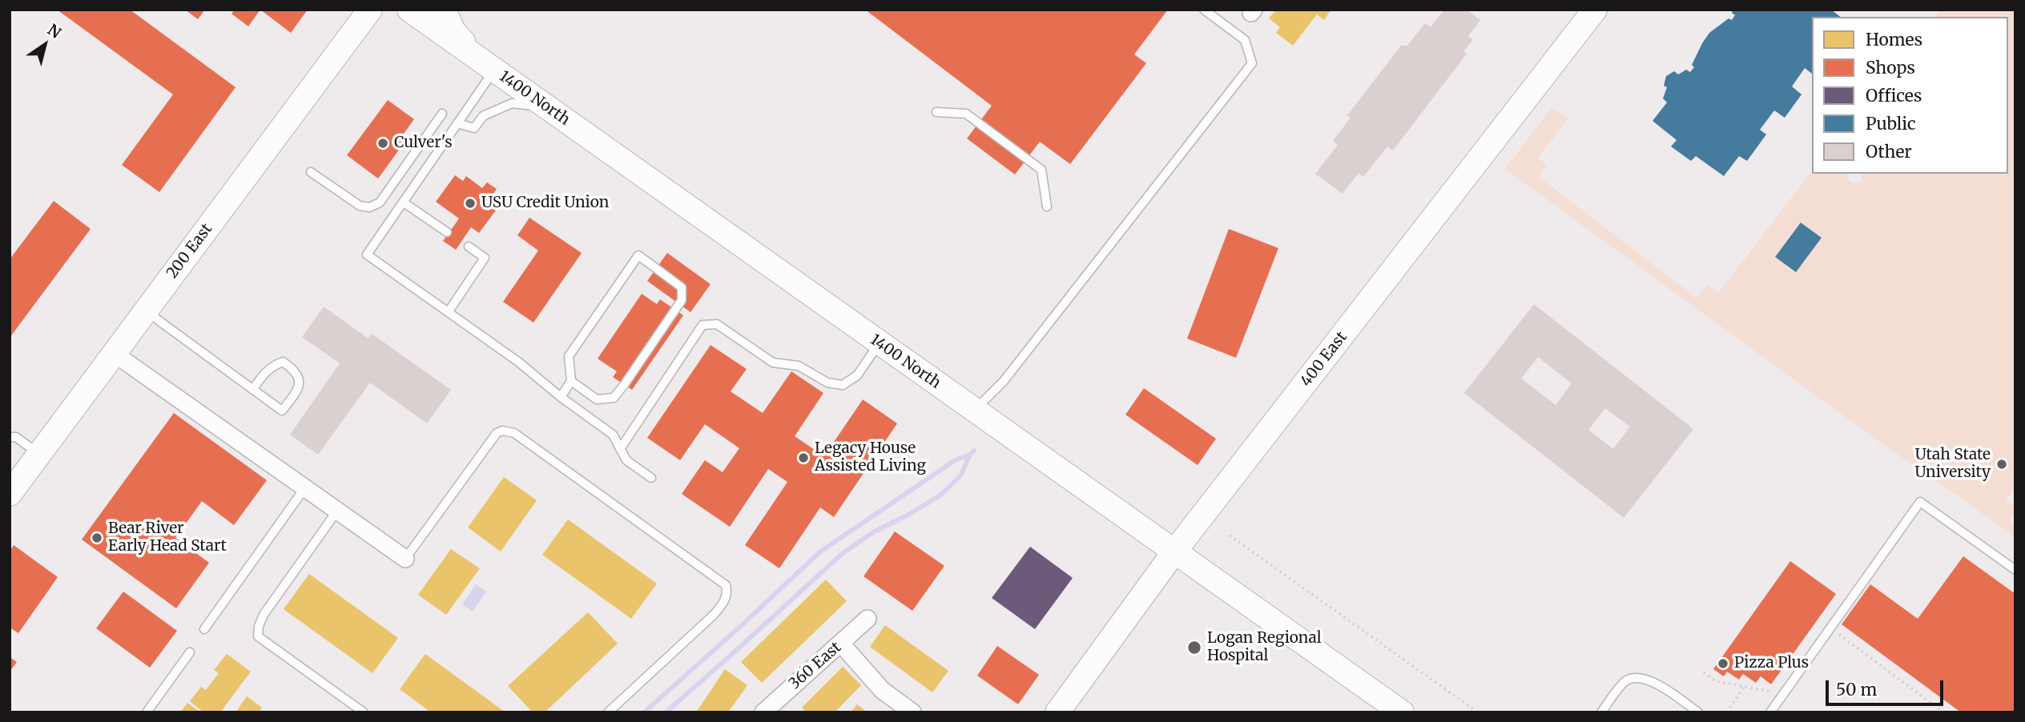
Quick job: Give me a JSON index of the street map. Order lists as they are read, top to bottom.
{
  "streets": {
    "main road": ["1400 North", "200 East", "400 East"],
    "street": ["360 East"]
  },
  "crossings": [
    ["1400 North", "400 East"]
  ],
  "places": [
    "Culver's",
    "USU Credit Union",
    "Legacy House Assisted Living",
    "Utah State University",
    "Bear River Early Head Start",
    "Logan Regional Hospital",
    "Pizza Plus"
  ],
  "legend": [
    "Homes",
    "Shops",
    "Offices",
    "Public",
    "Other"
  ],
  "scale_bar": "50 m",
  "north": "top right"
}
